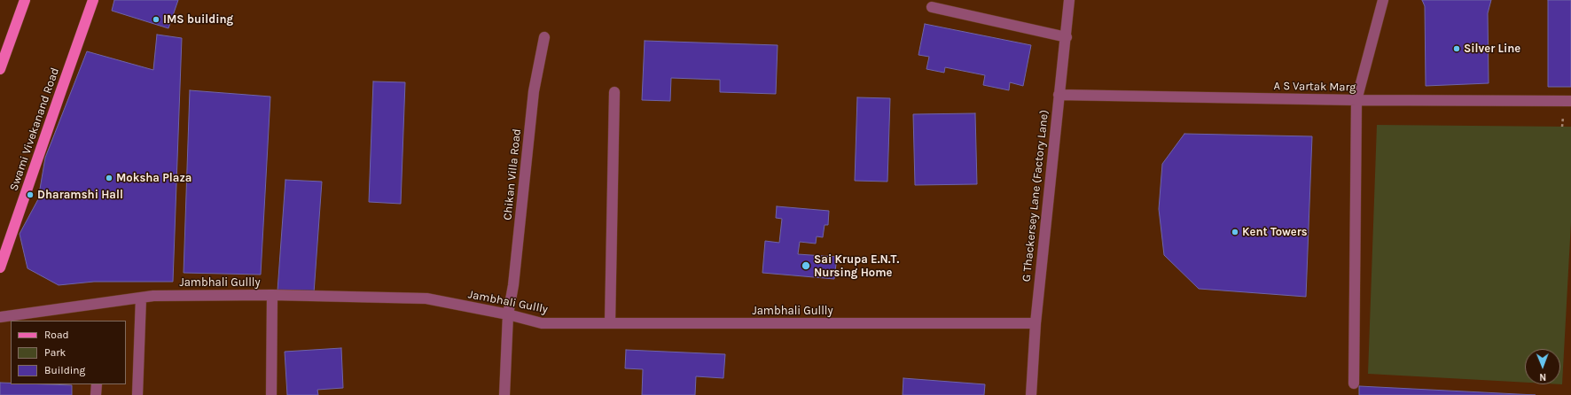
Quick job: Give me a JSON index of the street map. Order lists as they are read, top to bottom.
{
  "streets": {
    "main road": ["Swami Vivekanand Road"],
    "street": [
      "A S Vartak Marg",
      "Chikan Villa Road",
      "G Thackersey Lane (Factory Lane)",
      "Jambhali Gullly"
    ]
  },
  "crossings": [
    ["A S Vartak Marg", "G Thackersey Lane (Factory Lane)"],
    ["Chikan Villa Road", "Jambhali Gullly"],
    ["G Thackersey Lane (Factory Lane)", "Jambhali Gullly"]
  ],
  "places": [
    "IMS building",
    "Silver Line",
    "Moksha Plaza",
    "Dharamshi Hall",
    "Kent Towers",
    "Sai Krupa E.N.T. Nursing Home"
  ],
  "legend": ["Road", "Park", "Building"],
  "north": "bottom"
}
